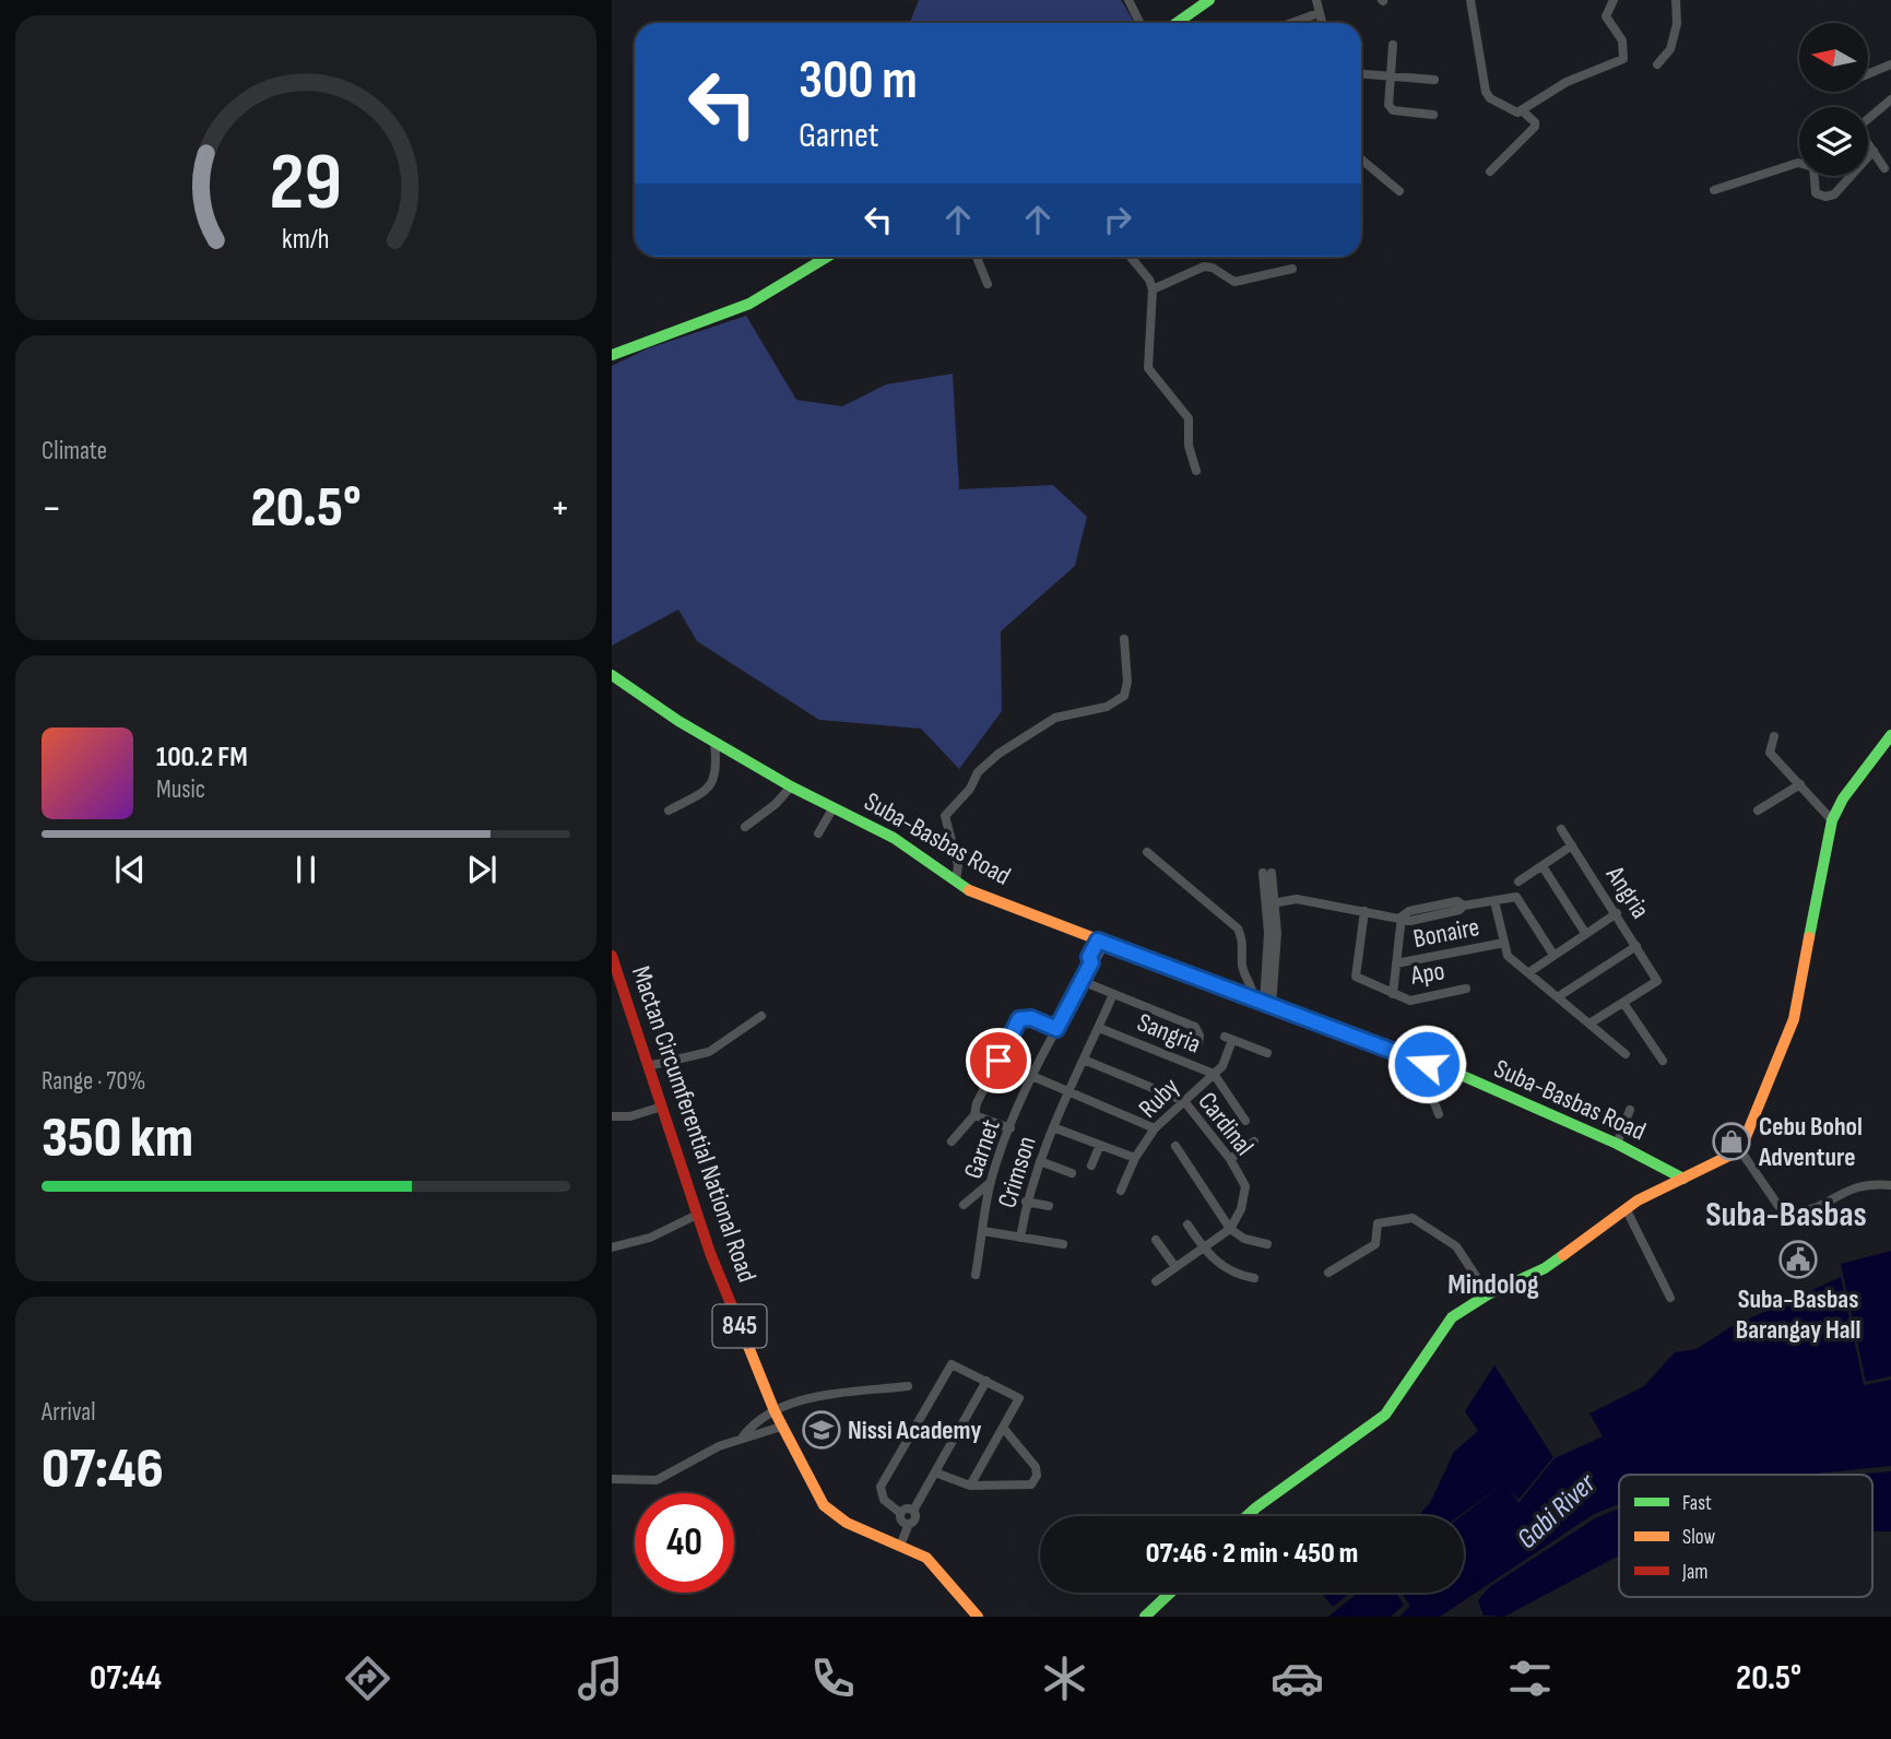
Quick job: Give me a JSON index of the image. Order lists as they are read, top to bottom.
{
  "streets": {
    "street": [
      "Suba-Basbas Road",
      "Angria",
      "Bonaire",
      "Apo",
      "Sangria",
      "Ruby",
      "Mactan Circumferential National Road",
      "Cardinal",
      "Garnet",
      "Crimson",
      "845"
    ]
  },
  "crossings": [
    ["Suba-Basbas Road", "Garnet"],
    ["Sangria", "Ruby"],
    ["Sangria", "Crimson"],
    ["Ruby", "Cardinal"],
    ["Cardinal", "Crimson"]
  ],
  "districts": ["Suba-Basbas", "Mindolog"],
  "water": ["Gabi River"],
  "places": {
    "shop": ["Cebu Bohol Adventure"],
    "public building": ["Suba-Basbas Barangay Hall"],
    "school or university": ["Nissi Academy"]
  },
  "legend": ["Fast", "Slow", "Jam"],
  "north": "left",
  "page": {
    "turn": ["300 m", "Garnet"],
    "tile": [
      "Climate",
      ["Range · 70%", "350 km"],
      ["Arrival", "07:46"]
    ],
    "heat": ["−", "20.5°", "+"],
    "song": ["100.2 FM", "Music"],
    "limit": "40",
    "trip": "07:46 · 2 min · 450 m",
    "tabs": ["07:44", "20.5°"],
    "gauge": ["29", "km/h"]
  }
}
